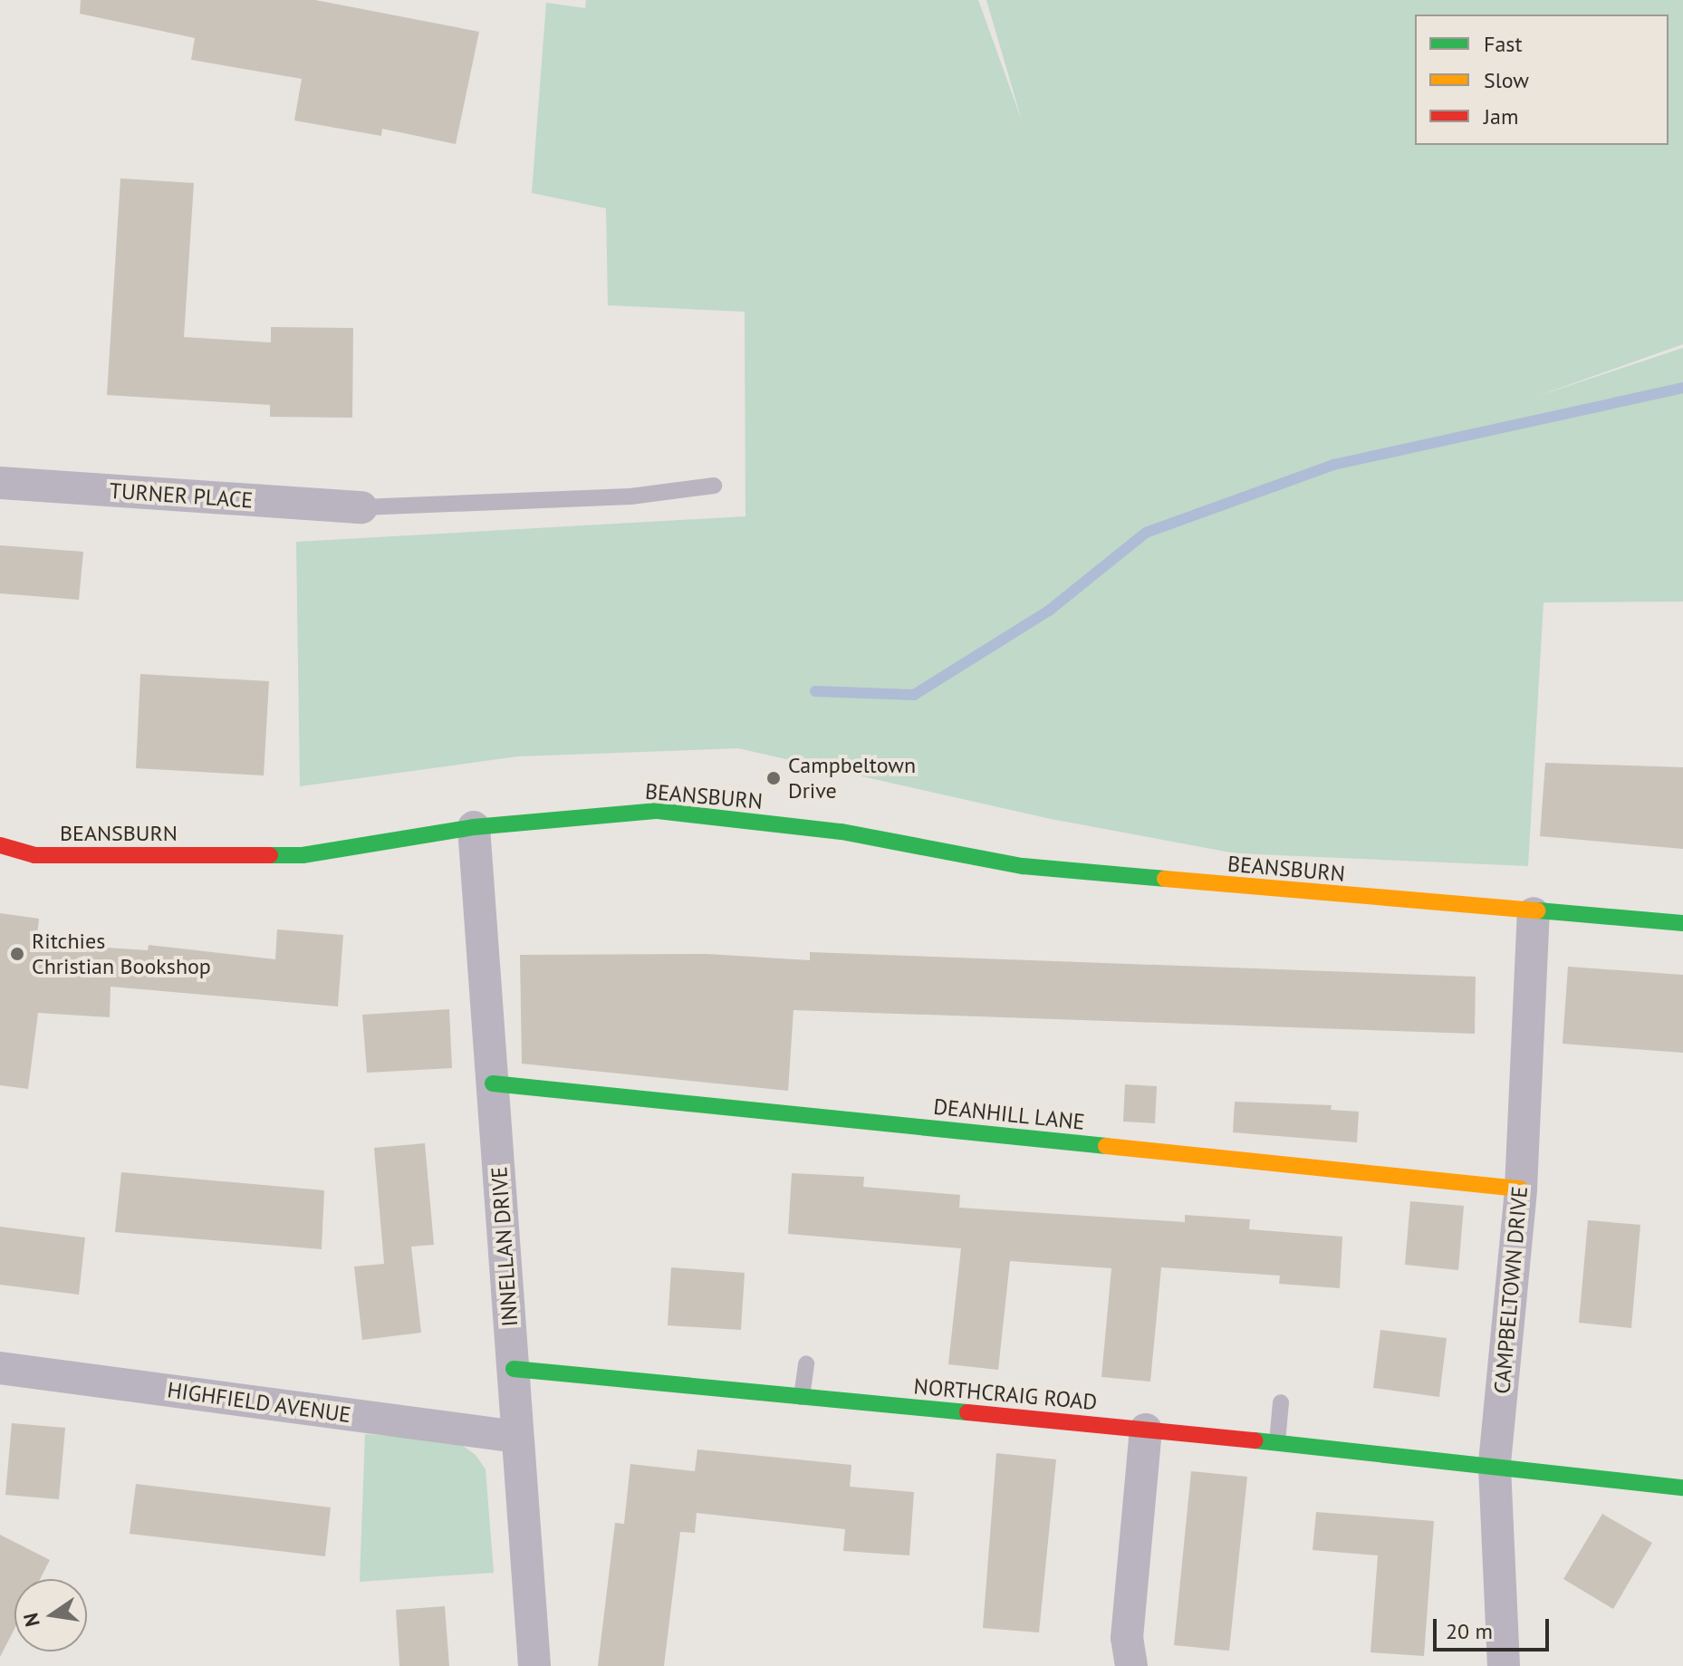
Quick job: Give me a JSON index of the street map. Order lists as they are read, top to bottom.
{
  "streets": {
    "street": [
      "TURNER PLACE",
      "BEANSBURN",
      "DEANHILL LANE",
      "INNELLAN DRIVE",
      "CAMPBELTOWN DRIVE",
      "NORTHCRAIG ROAD",
      "HIGHFIELD AVENUE"
    ]
  },
  "crossings": [
    ["BEANSBURN", "INNELLAN DRIVE"],
    ["BEANSBURN", "CAMPBELTOWN DRIVE"],
    ["DEANHILL LANE", "INNELLAN DRIVE"],
    ["DEANHILL LANE", "CAMPBELTOWN DRIVE"],
    ["INNELLAN DRIVE", "NORTHCRAIG ROAD"],
    ["INNELLAN DRIVE", "HIGHFIELD AVENUE"],
    ["CAMPBELTOWN DRIVE", "NORTHCRAIG ROAD"]
  ],
  "places": ["Campbeltown Drive", "Ritchies Christian Bookshop"],
  "legend": ["Fast", "Slow", "Jam"],
  "scale_bar": "20 m",
  "north": "left"
}
